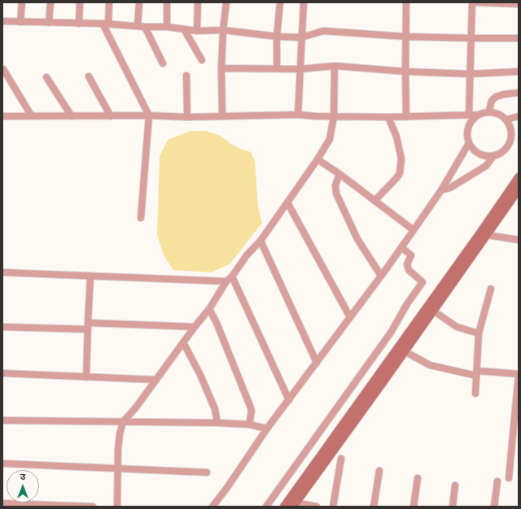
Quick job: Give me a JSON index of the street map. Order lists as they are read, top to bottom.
{
  "north": "top"
}
